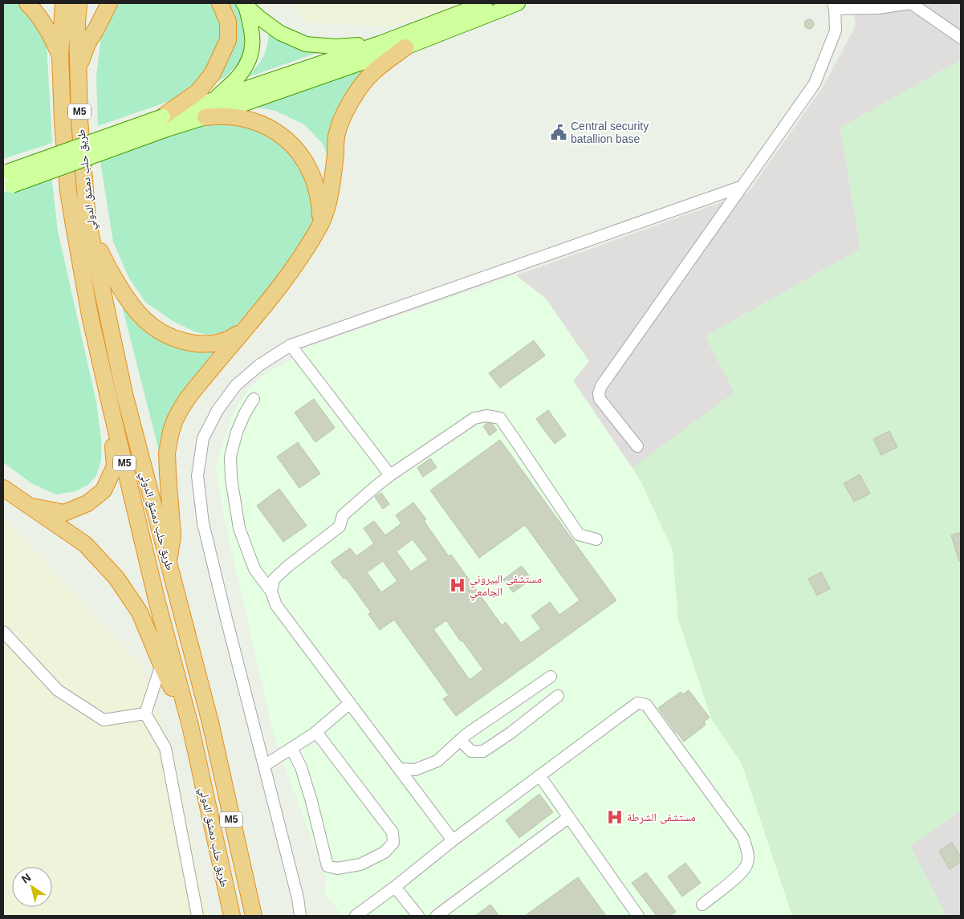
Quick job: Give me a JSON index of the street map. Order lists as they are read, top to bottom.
{
  "streets": {
    "highway": ["M5", "طريق حلب دمشق الدولي"]
  },
  "places": {
    "public building": ["Central security batallion base"],
    "hospital": ["مستشفى البيروني الجامعي", "مستشفى الشرطة"]
  },
  "north": "top left"
}
